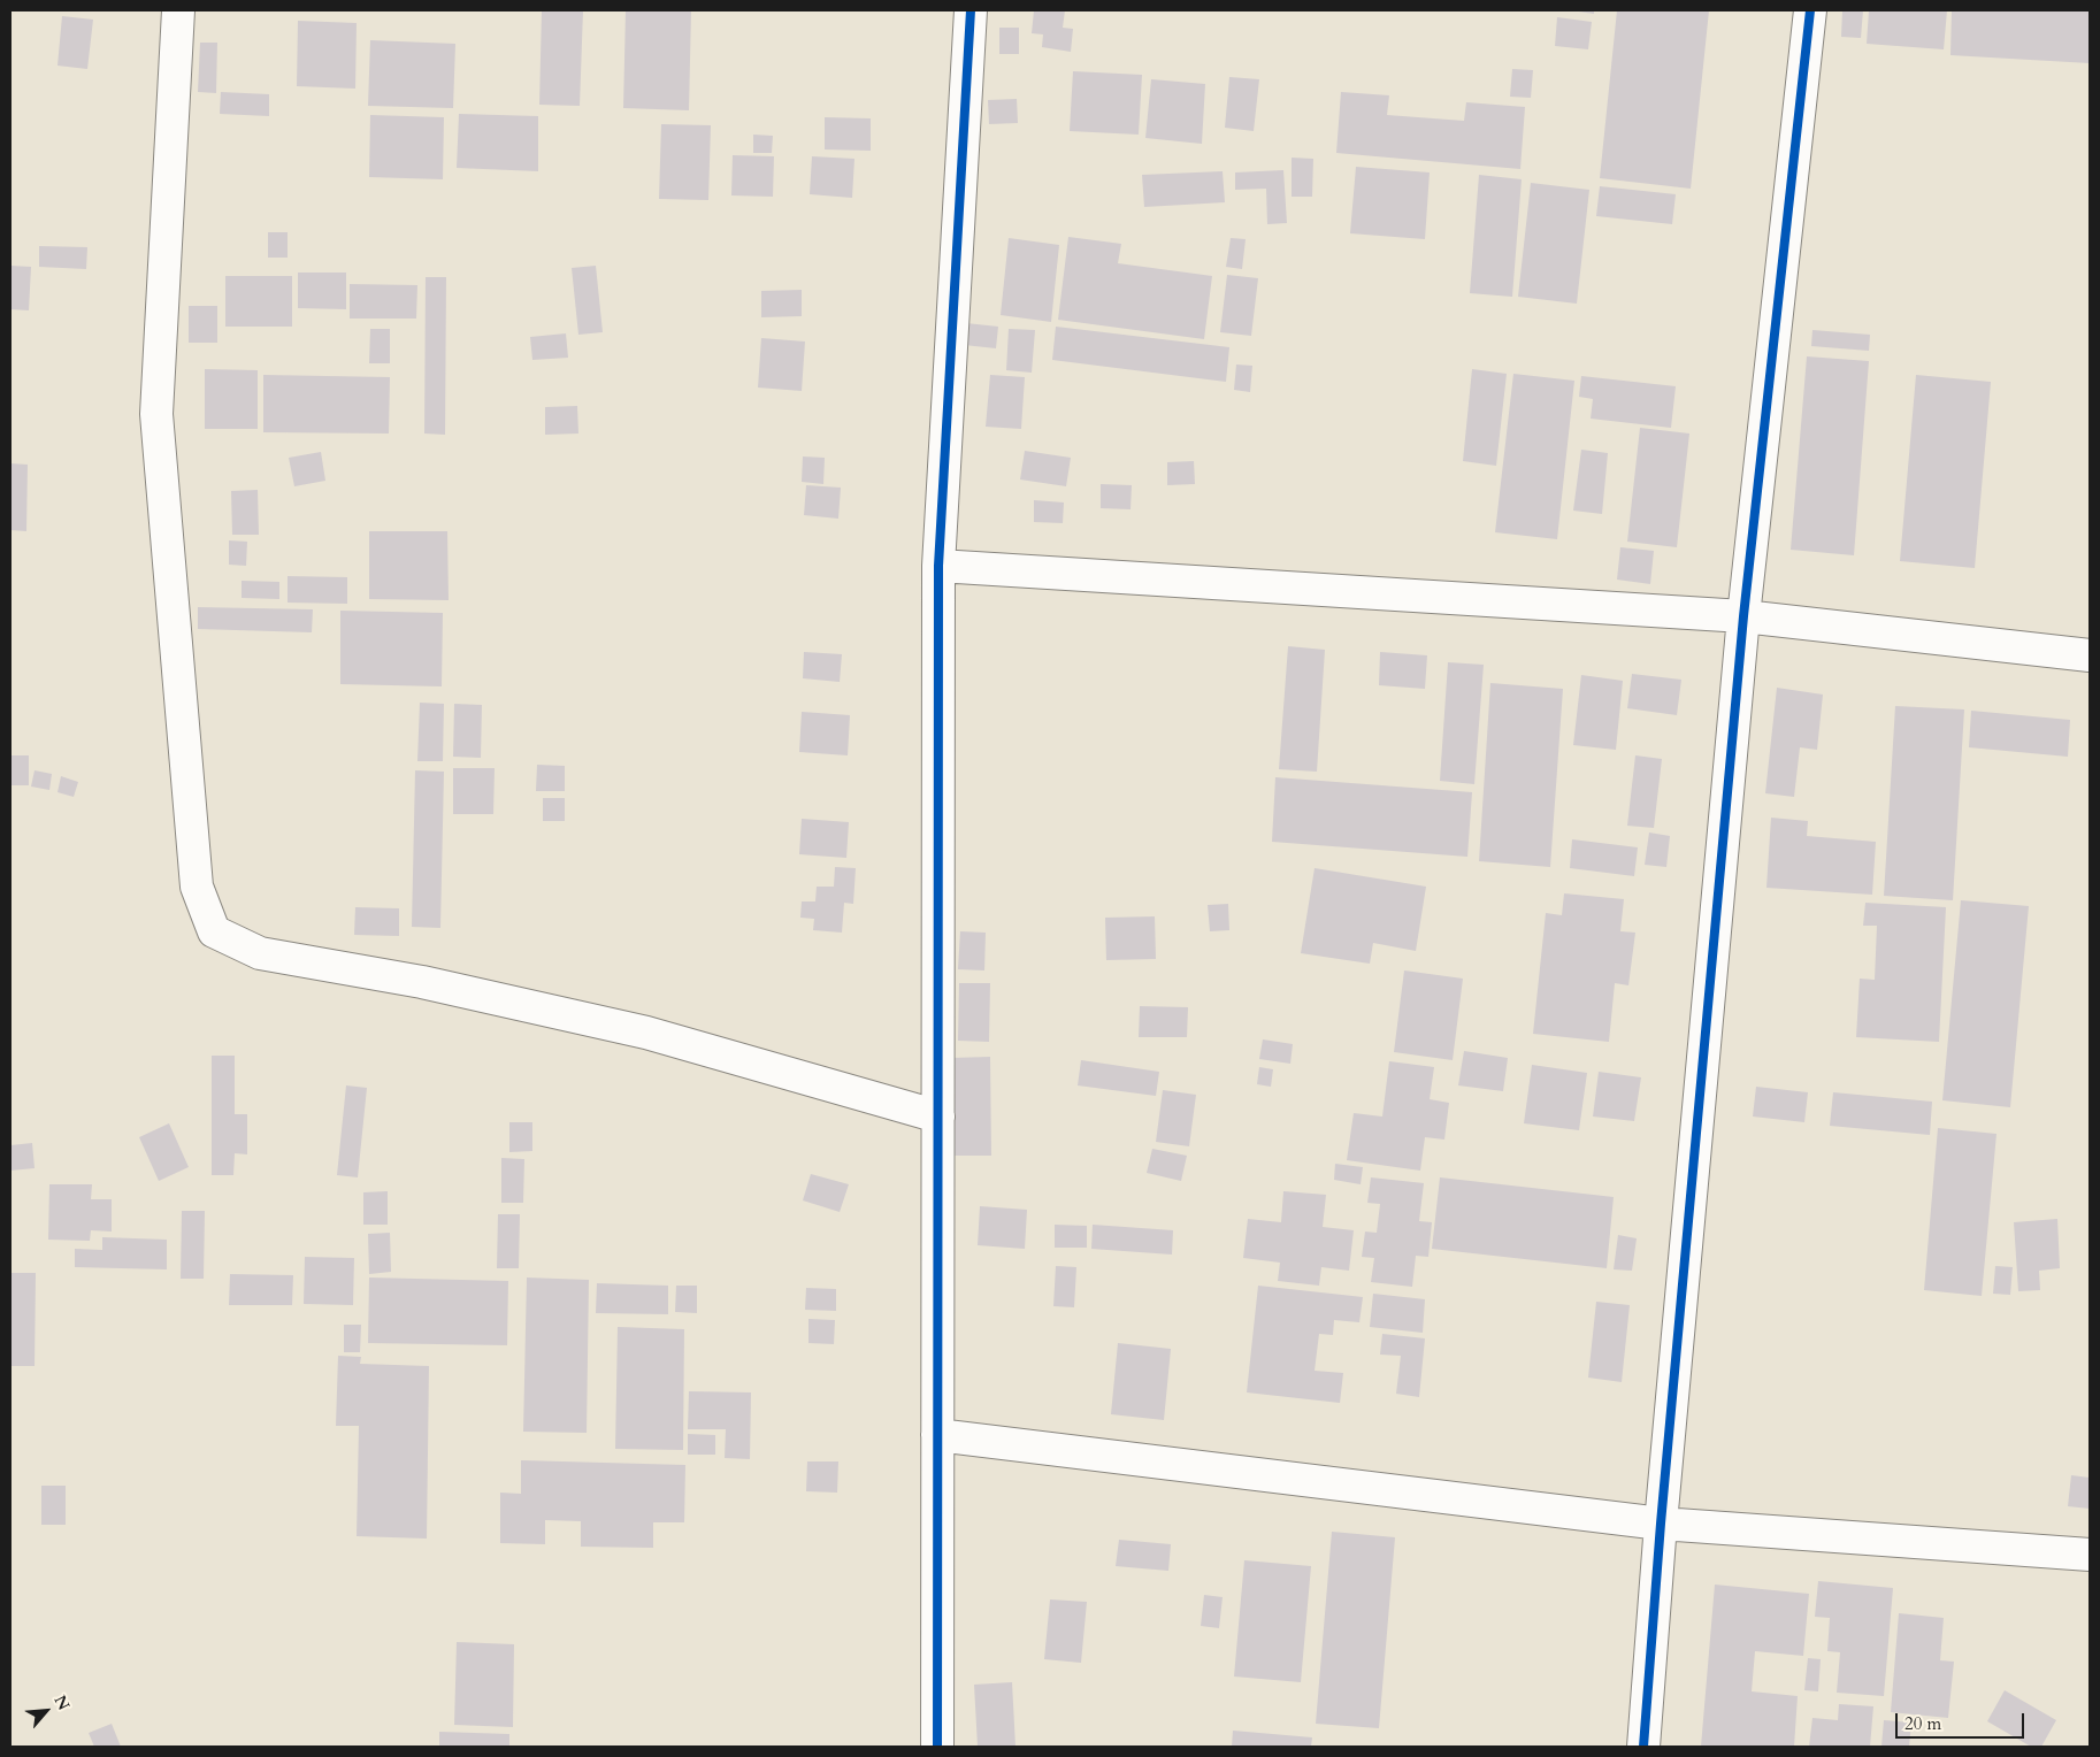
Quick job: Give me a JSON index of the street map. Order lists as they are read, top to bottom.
{
  "scale_bar": "20 m",
  "north": "top right"
}
